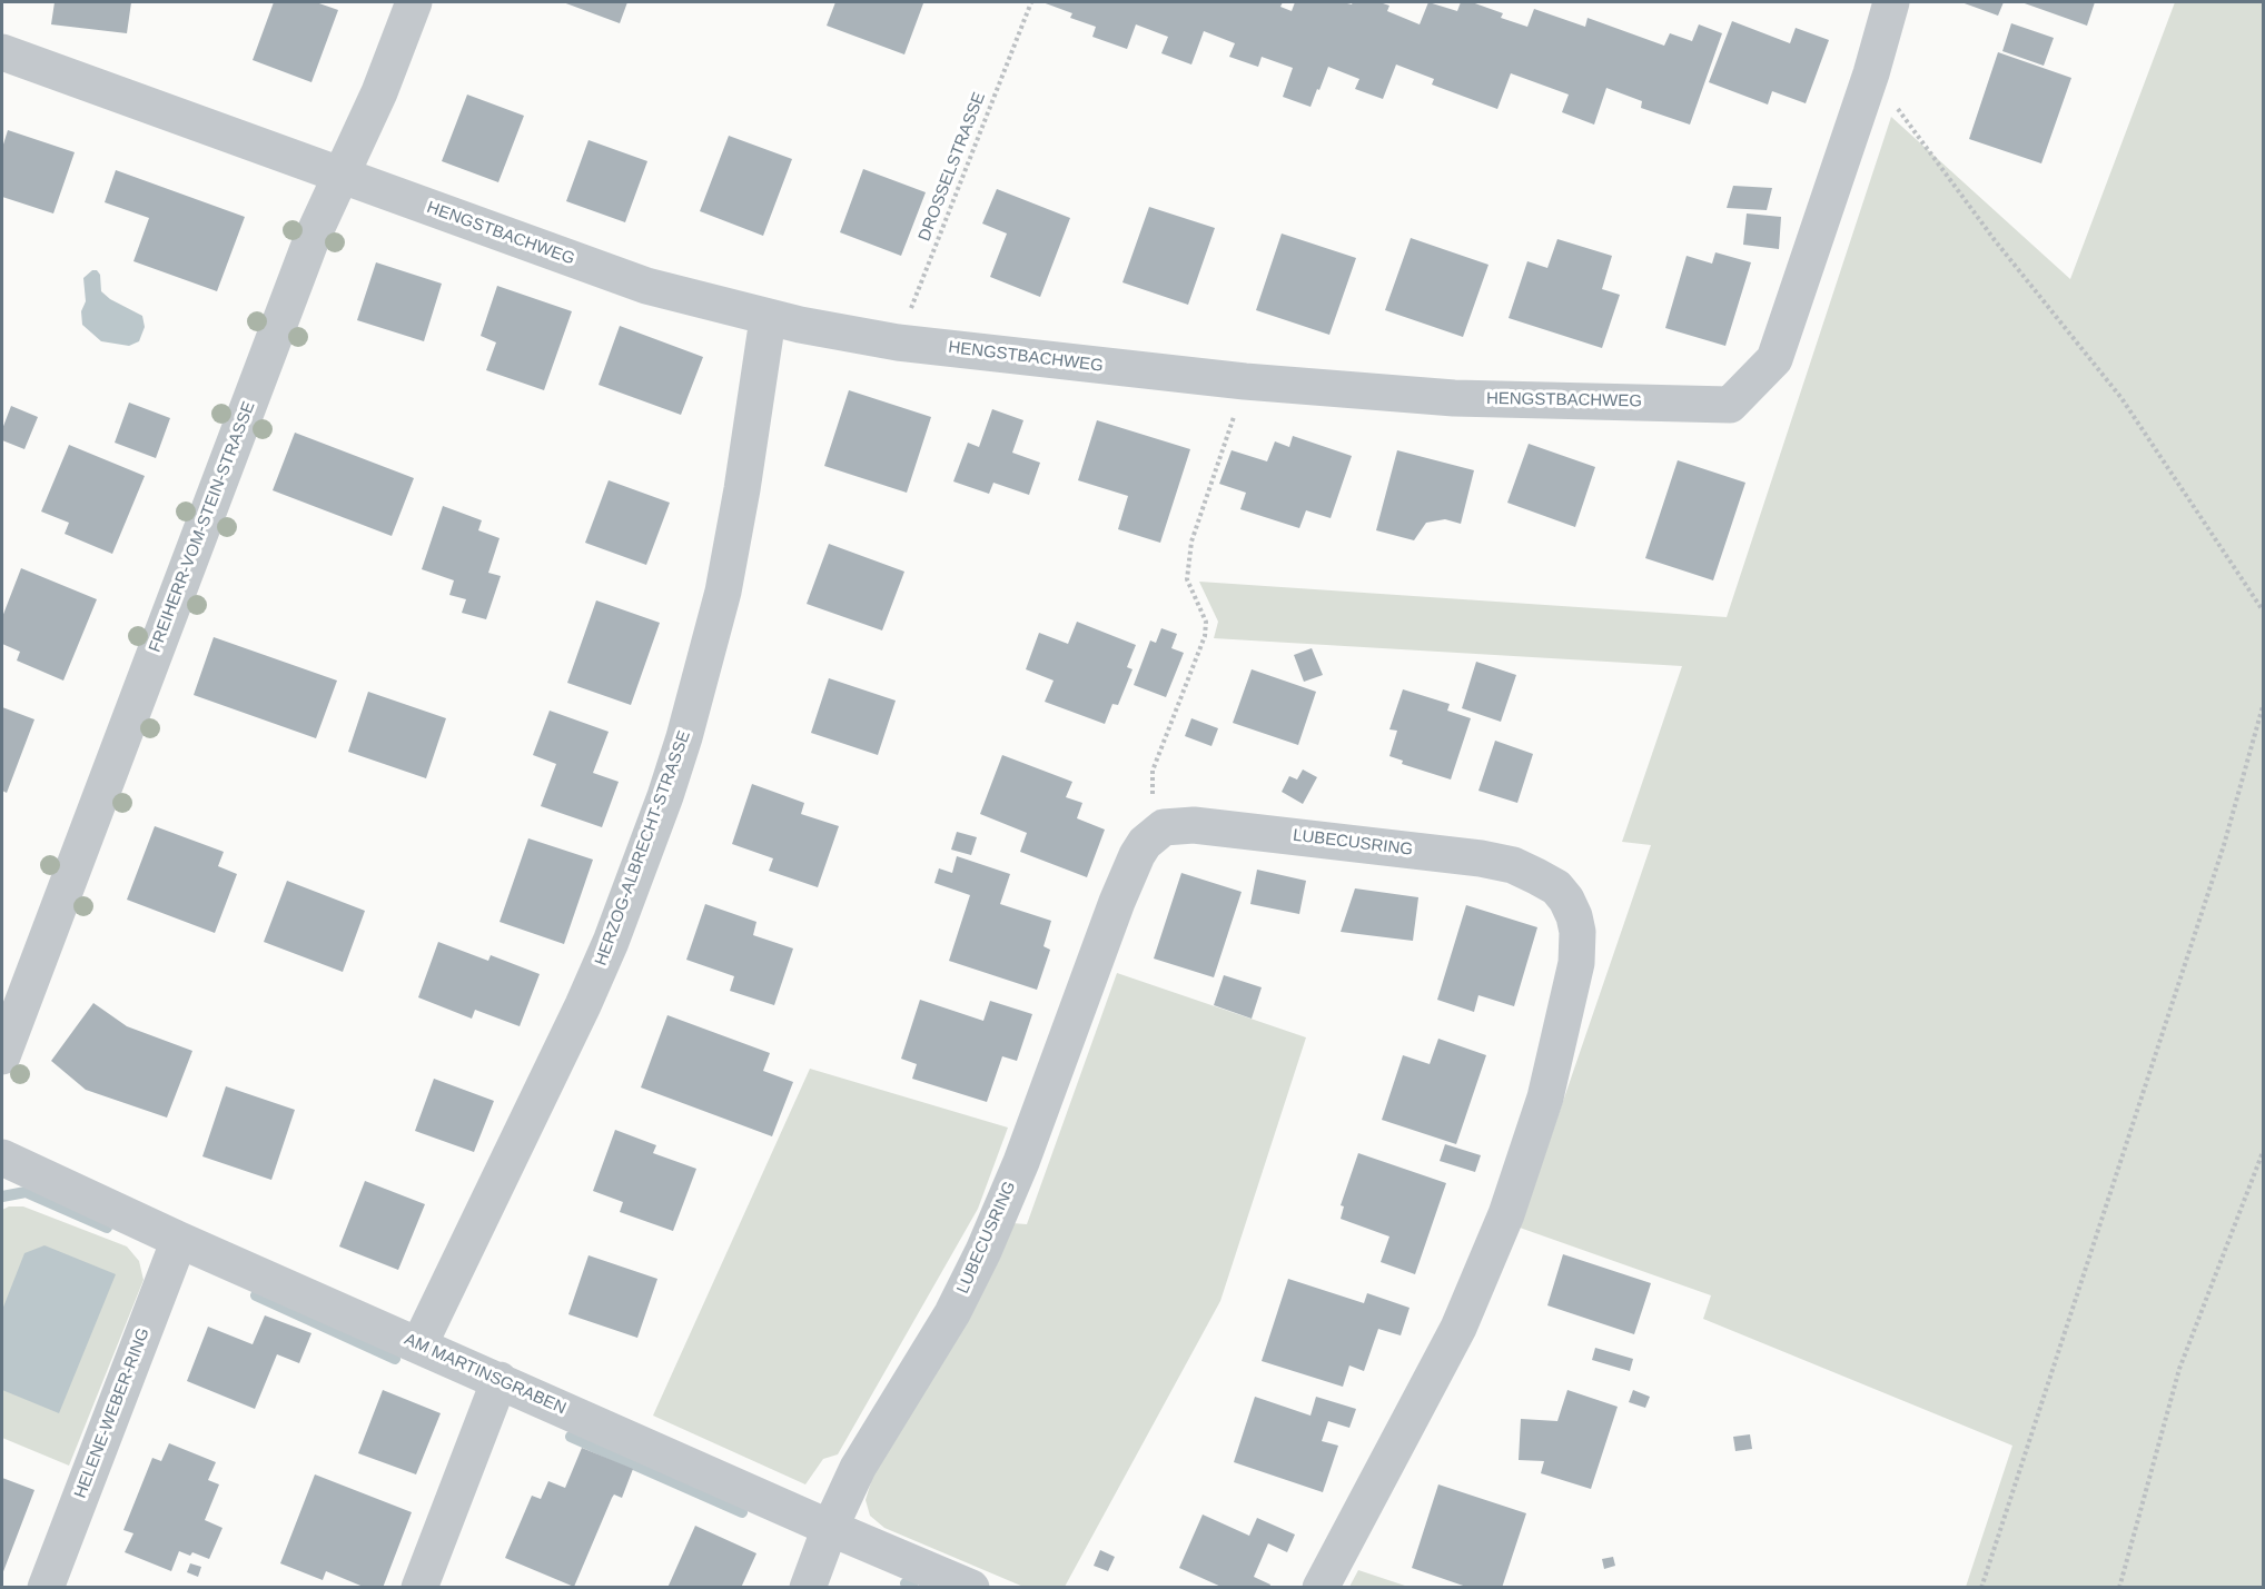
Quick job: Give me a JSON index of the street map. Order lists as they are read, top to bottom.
{
  "streets": {
    "street": [
      "HENGSTBACHWEG",
      "FREIHERR-VOM-STEIN-STRASSE",
      "LUBECUSRING",
      "HERZOG-ALBRECHT-STRASSE",
      "AM MARTINSGRABEN",
      "HELENE-WEBER-RING"
    ],
    "path": ["DROSSELSTRASSE"]
  },
  "crossings": [
    ["DROSSELSTRASSE", "HENGSTBACHWEG"],
    ["HENGSTBACHWEG", "FREIHERR-VOM-STEIN-STRASSE"],
    ["HENGSTBACHWEG", "HERZOG-ALBRECHT-STRASSE"],
    ["LUBECUSRING", "AM MARTINSGRABEN"],
    ["HERZOG-ALBRECHT-STRASSE", "AM MARTINSGRABEN"],
    ["AM MARTINSGRABEN", "HELENE-WEBER-RING"]
  ]
}
